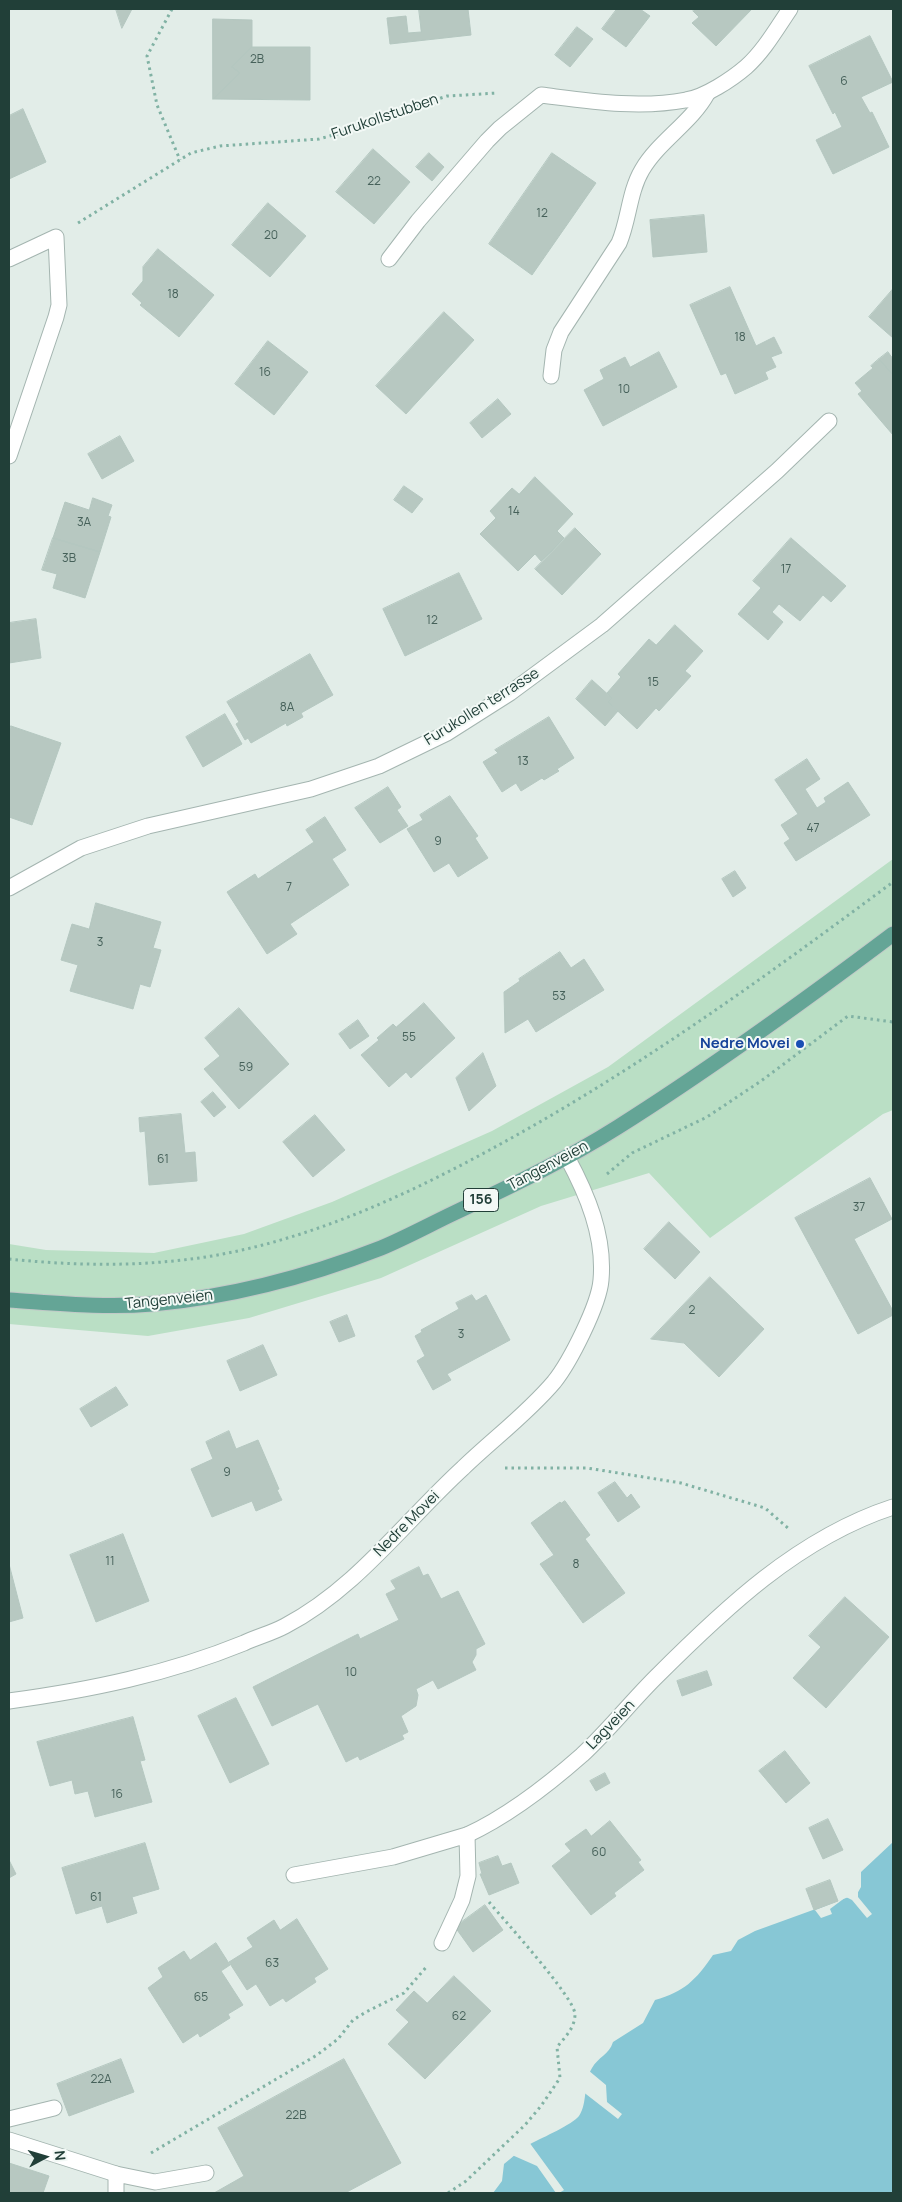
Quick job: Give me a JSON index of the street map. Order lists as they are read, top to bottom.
{
  "streets": {
    "main road": ["Tangenveien", "156"],
    "street": ["Furukollen terrasse", "Nedre Movei", "Lagveien"],
    "path": ["Furukollstubben"]
  },
  "crossings": [
    ["Tangenveien", "Nedre Movei"]
  ],
  "places": ["Nedre Movei"],
  "house_numbers": [
    "2B",
    "6",
    "22",
    "12",
    "20",
    "18",
    "18",
    "16",
    "10",
    "14",
    "3A",
    "3B",
    "17",
    "12",
    "15",
    "8A",
    "13",
    "47",
    "9",
    "7",
    "3",
    "53",
    "55",
    "59",
    "61",
    "37",
    "2",
    "3",
    "9",
    "11",
    "8",
    "10",
    "16",
    "60",
    "61",
    "63",
    "65",
    "62",
    "22A",
    "22B"
  ],
  "north": "right"
}
